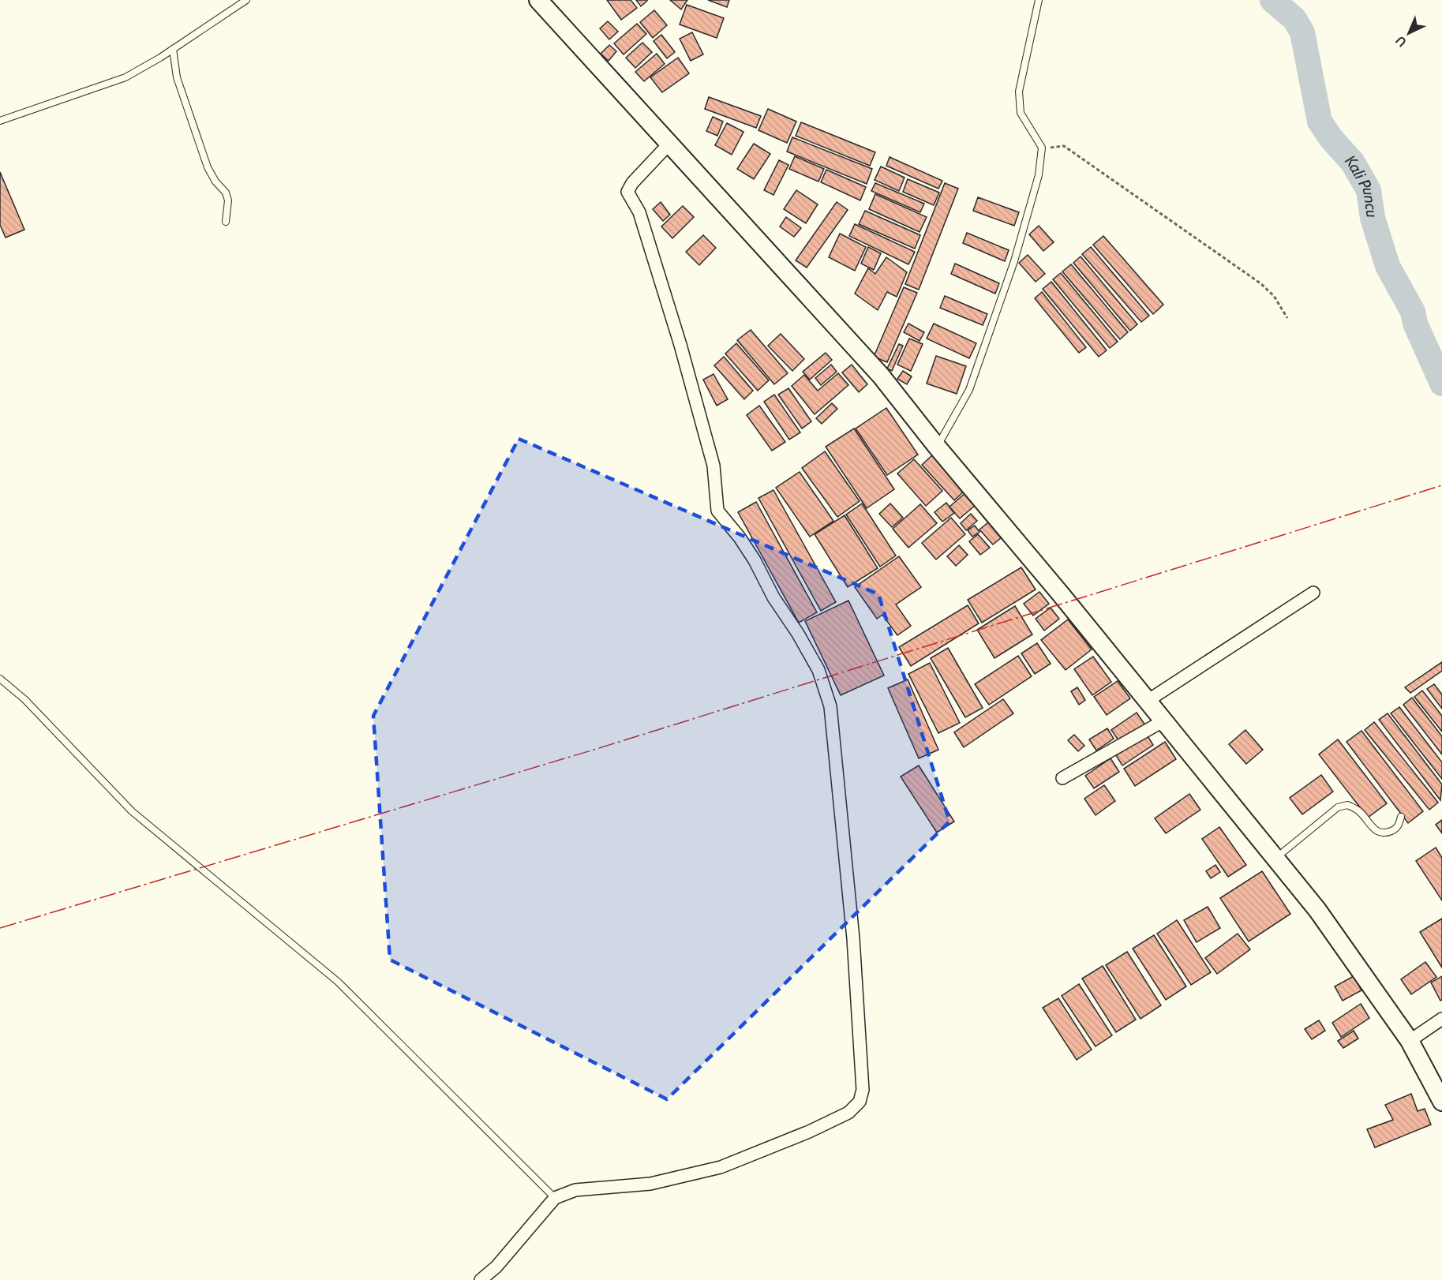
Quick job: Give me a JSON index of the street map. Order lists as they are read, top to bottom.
{
  "water": ["Kali Puncu"],
  "north": "bottom left"
}
